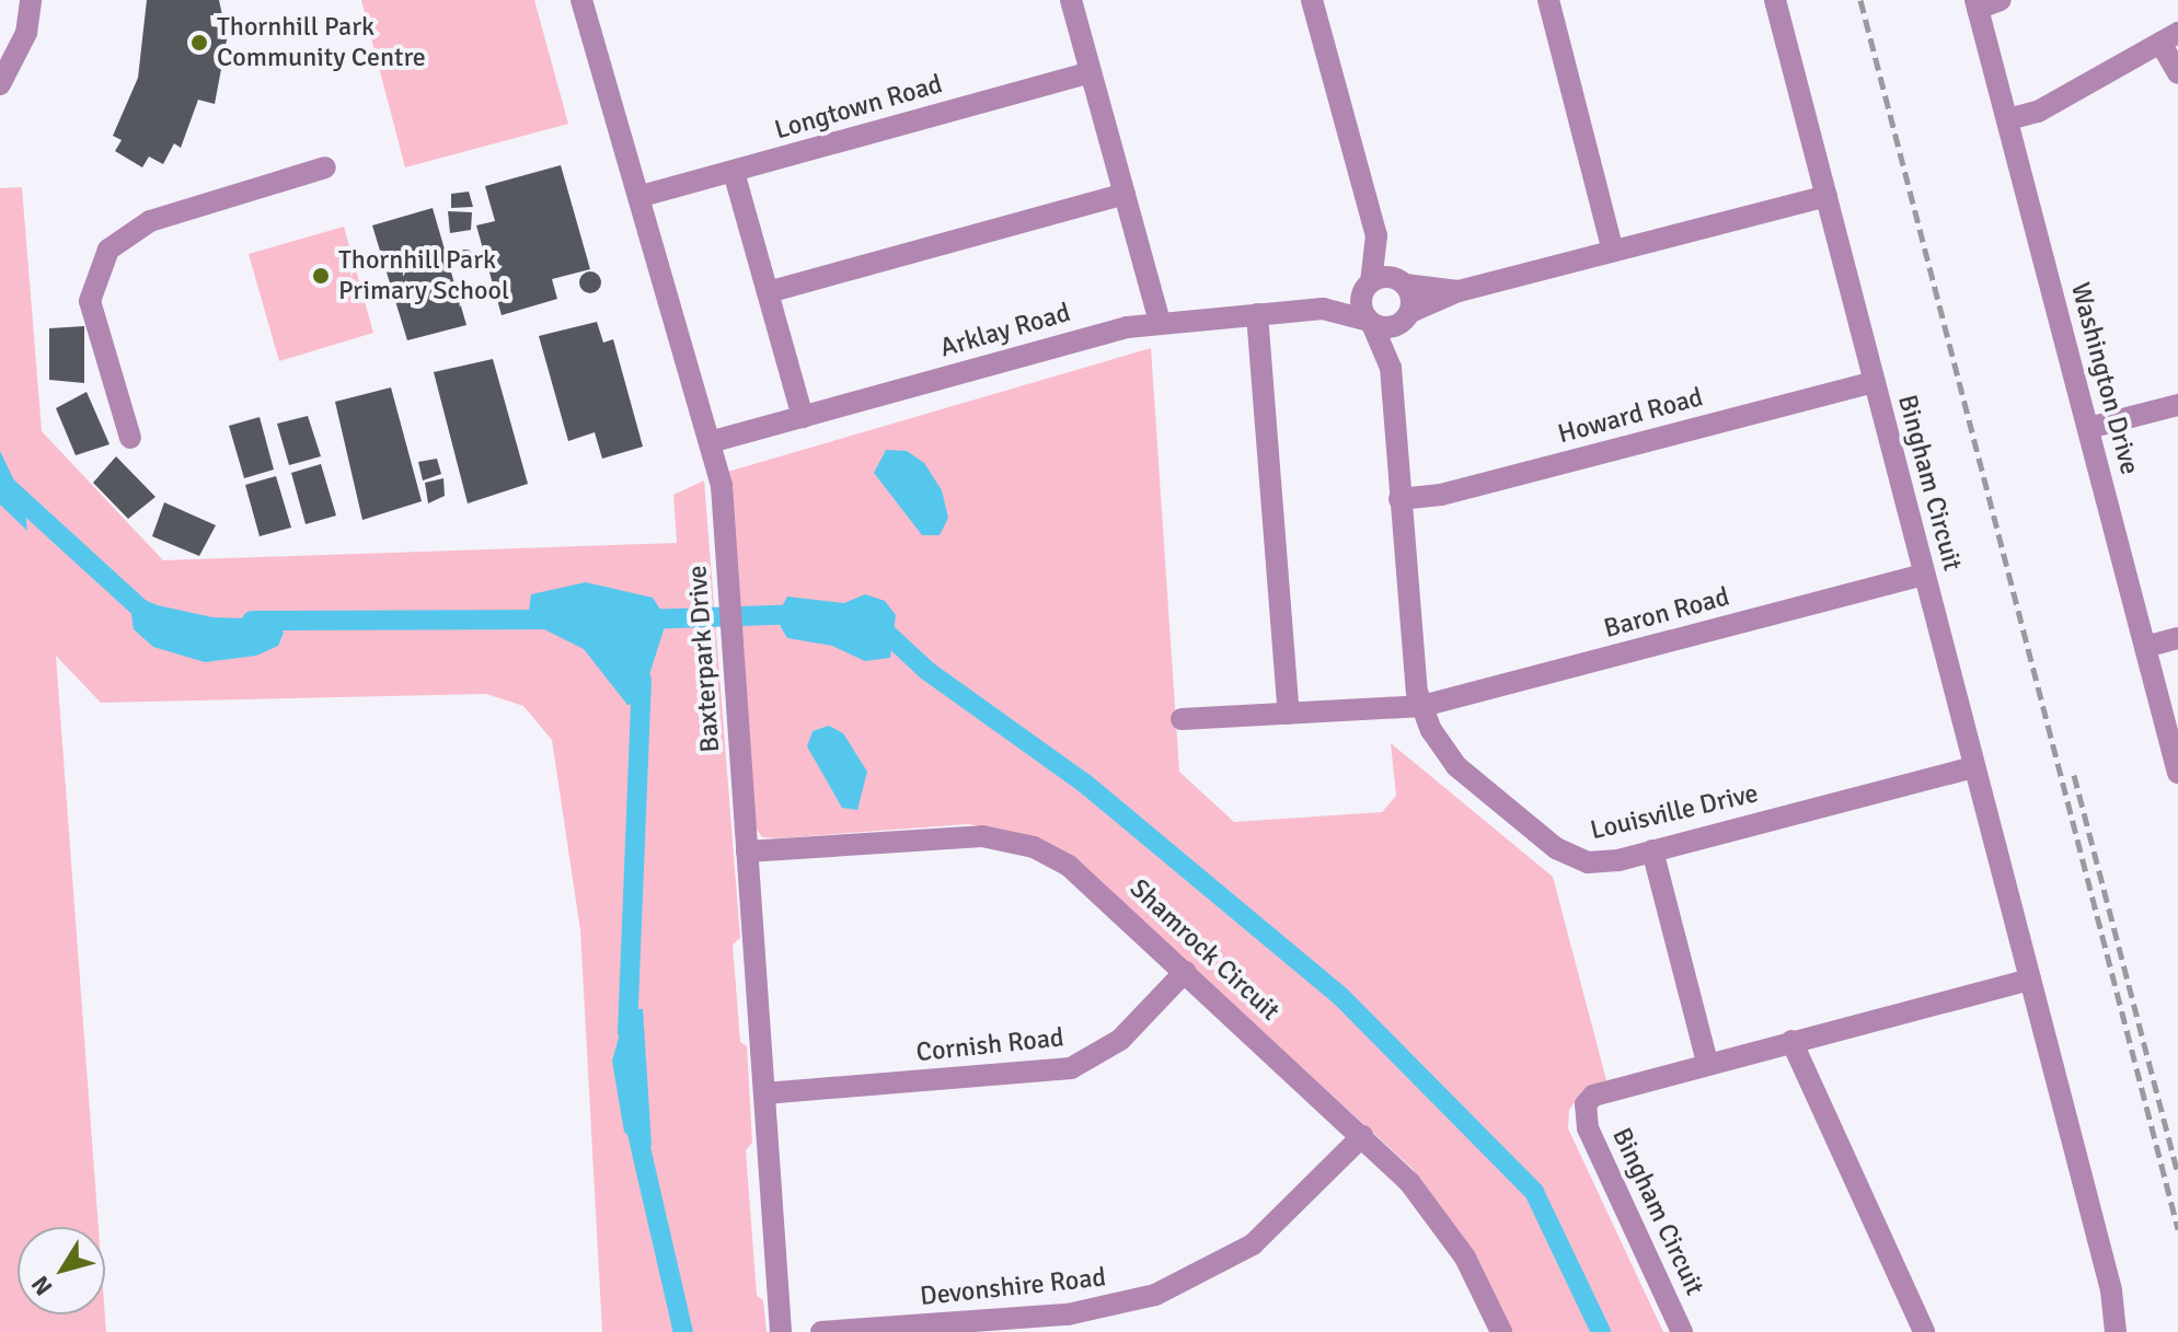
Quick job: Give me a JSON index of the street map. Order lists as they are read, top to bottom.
{
  "streets": {
    "street": [
      "Longtown Road",
      "Arklay Road",
      "Washington Drive",
      "Howard Road",
      "Bingham Circuit",
      "Baron Road",
      "Baxterpark Drive",
      "Louisville Drive",
      "Shamrock Circuit",
      "Cornish Road",
      "Devonshire Road"
    ]
  },
  "crossings": [
    ["Longtown Road", "Baxterpark Drive"],
    ["Arklay Road", "Baxterpark Drive"],
    ["Arklay Road", "Louisville Drive"],
    ["Howard Road", "Bingham Circuit"],
    ["Howard Road", "Louisville Drive"],
    ["Bingham Circuit", "Baron Road"],
    ["Bingham Circuit", "Louisville Drive"],
    ["Baron Road", "Louisville Drive"],
    ["Baxterpark Drive", "Shamrock Circuit"],
    ["Baxterpark Drive", "Cornish Road"],
    ["Shamrock Circuit", "Cornish Road"],
    ["Shamrock Circuit", "Devonshire Road"]
  ],
  "places": ["Thornhill Park Community Centre", "Thornhill Park Primary School"],
  "north": "bottom left"
}
